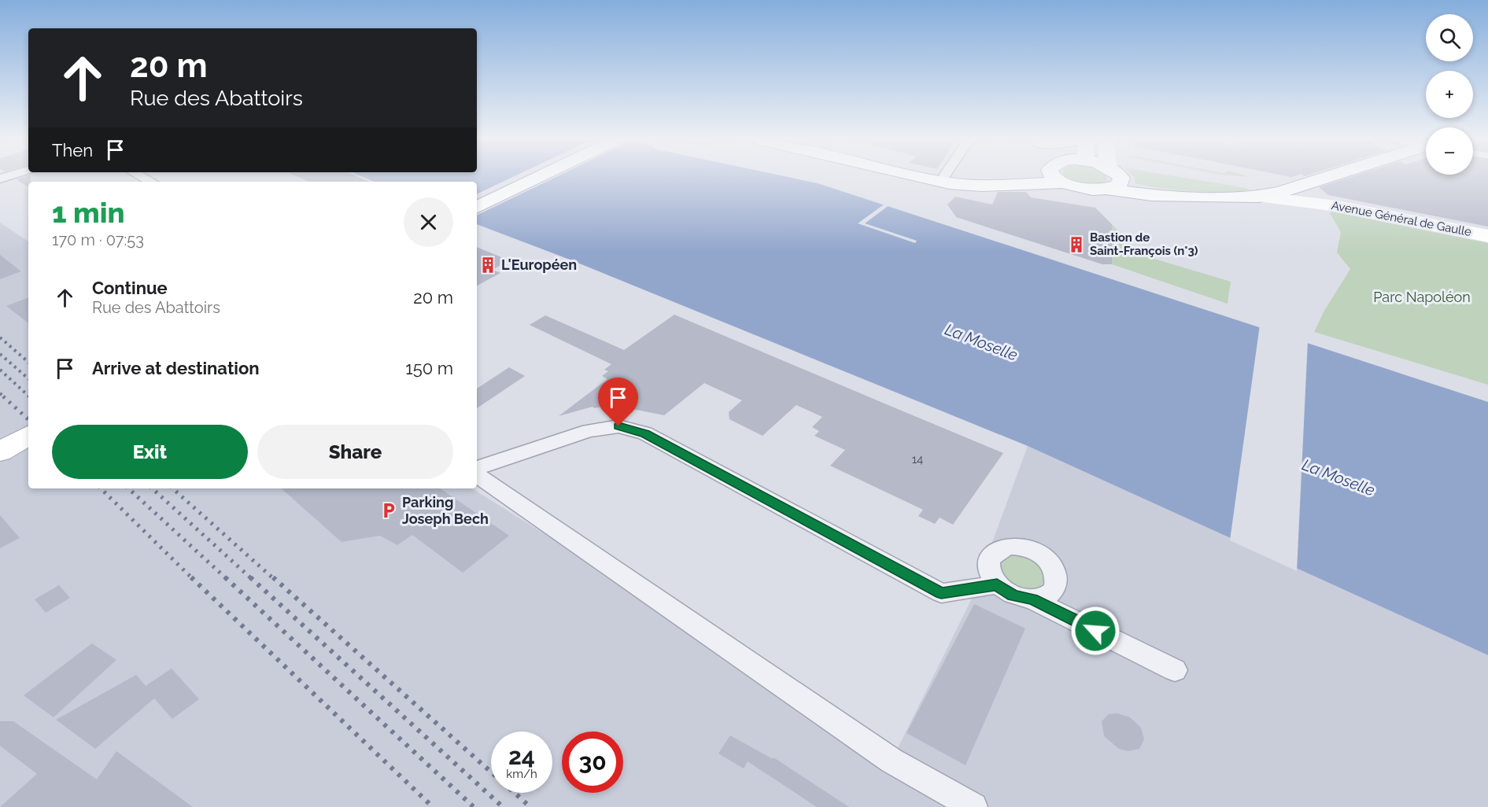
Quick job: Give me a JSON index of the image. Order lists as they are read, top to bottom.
{
  "streets": {
    "main road": ["Avenue Général de Gaulle"]
  },
  "water": ["La Moselle"],
  "parks": ["Parc Napoléon"],
  "places": {
    "building": ["Bastion de Saint-François (n°3)", "L'Européen"],
    "parking": ["Parking Joseph Bech"]
  },
  "house_numbers": ["14"],
  "page": {
    "map_buttons": ["+", "−"],
    "turn": ["20 m", "Rue des Abattoirs"],
    "then": "Then",
    "heading": ["1 min", "170 m · 07:53"],
    "list": [
      {
        "name": "Continue",
        "note": "Rue des Abattoirs",
        "value": "20 m"
      },
      {
        "name": "Arrive at destination",
        "value": "150 m"
      }
    ],
    "buttons": ["Exit", "Share"],
    "speed": "24 km/h",
    "limit": "30"
  }
}
